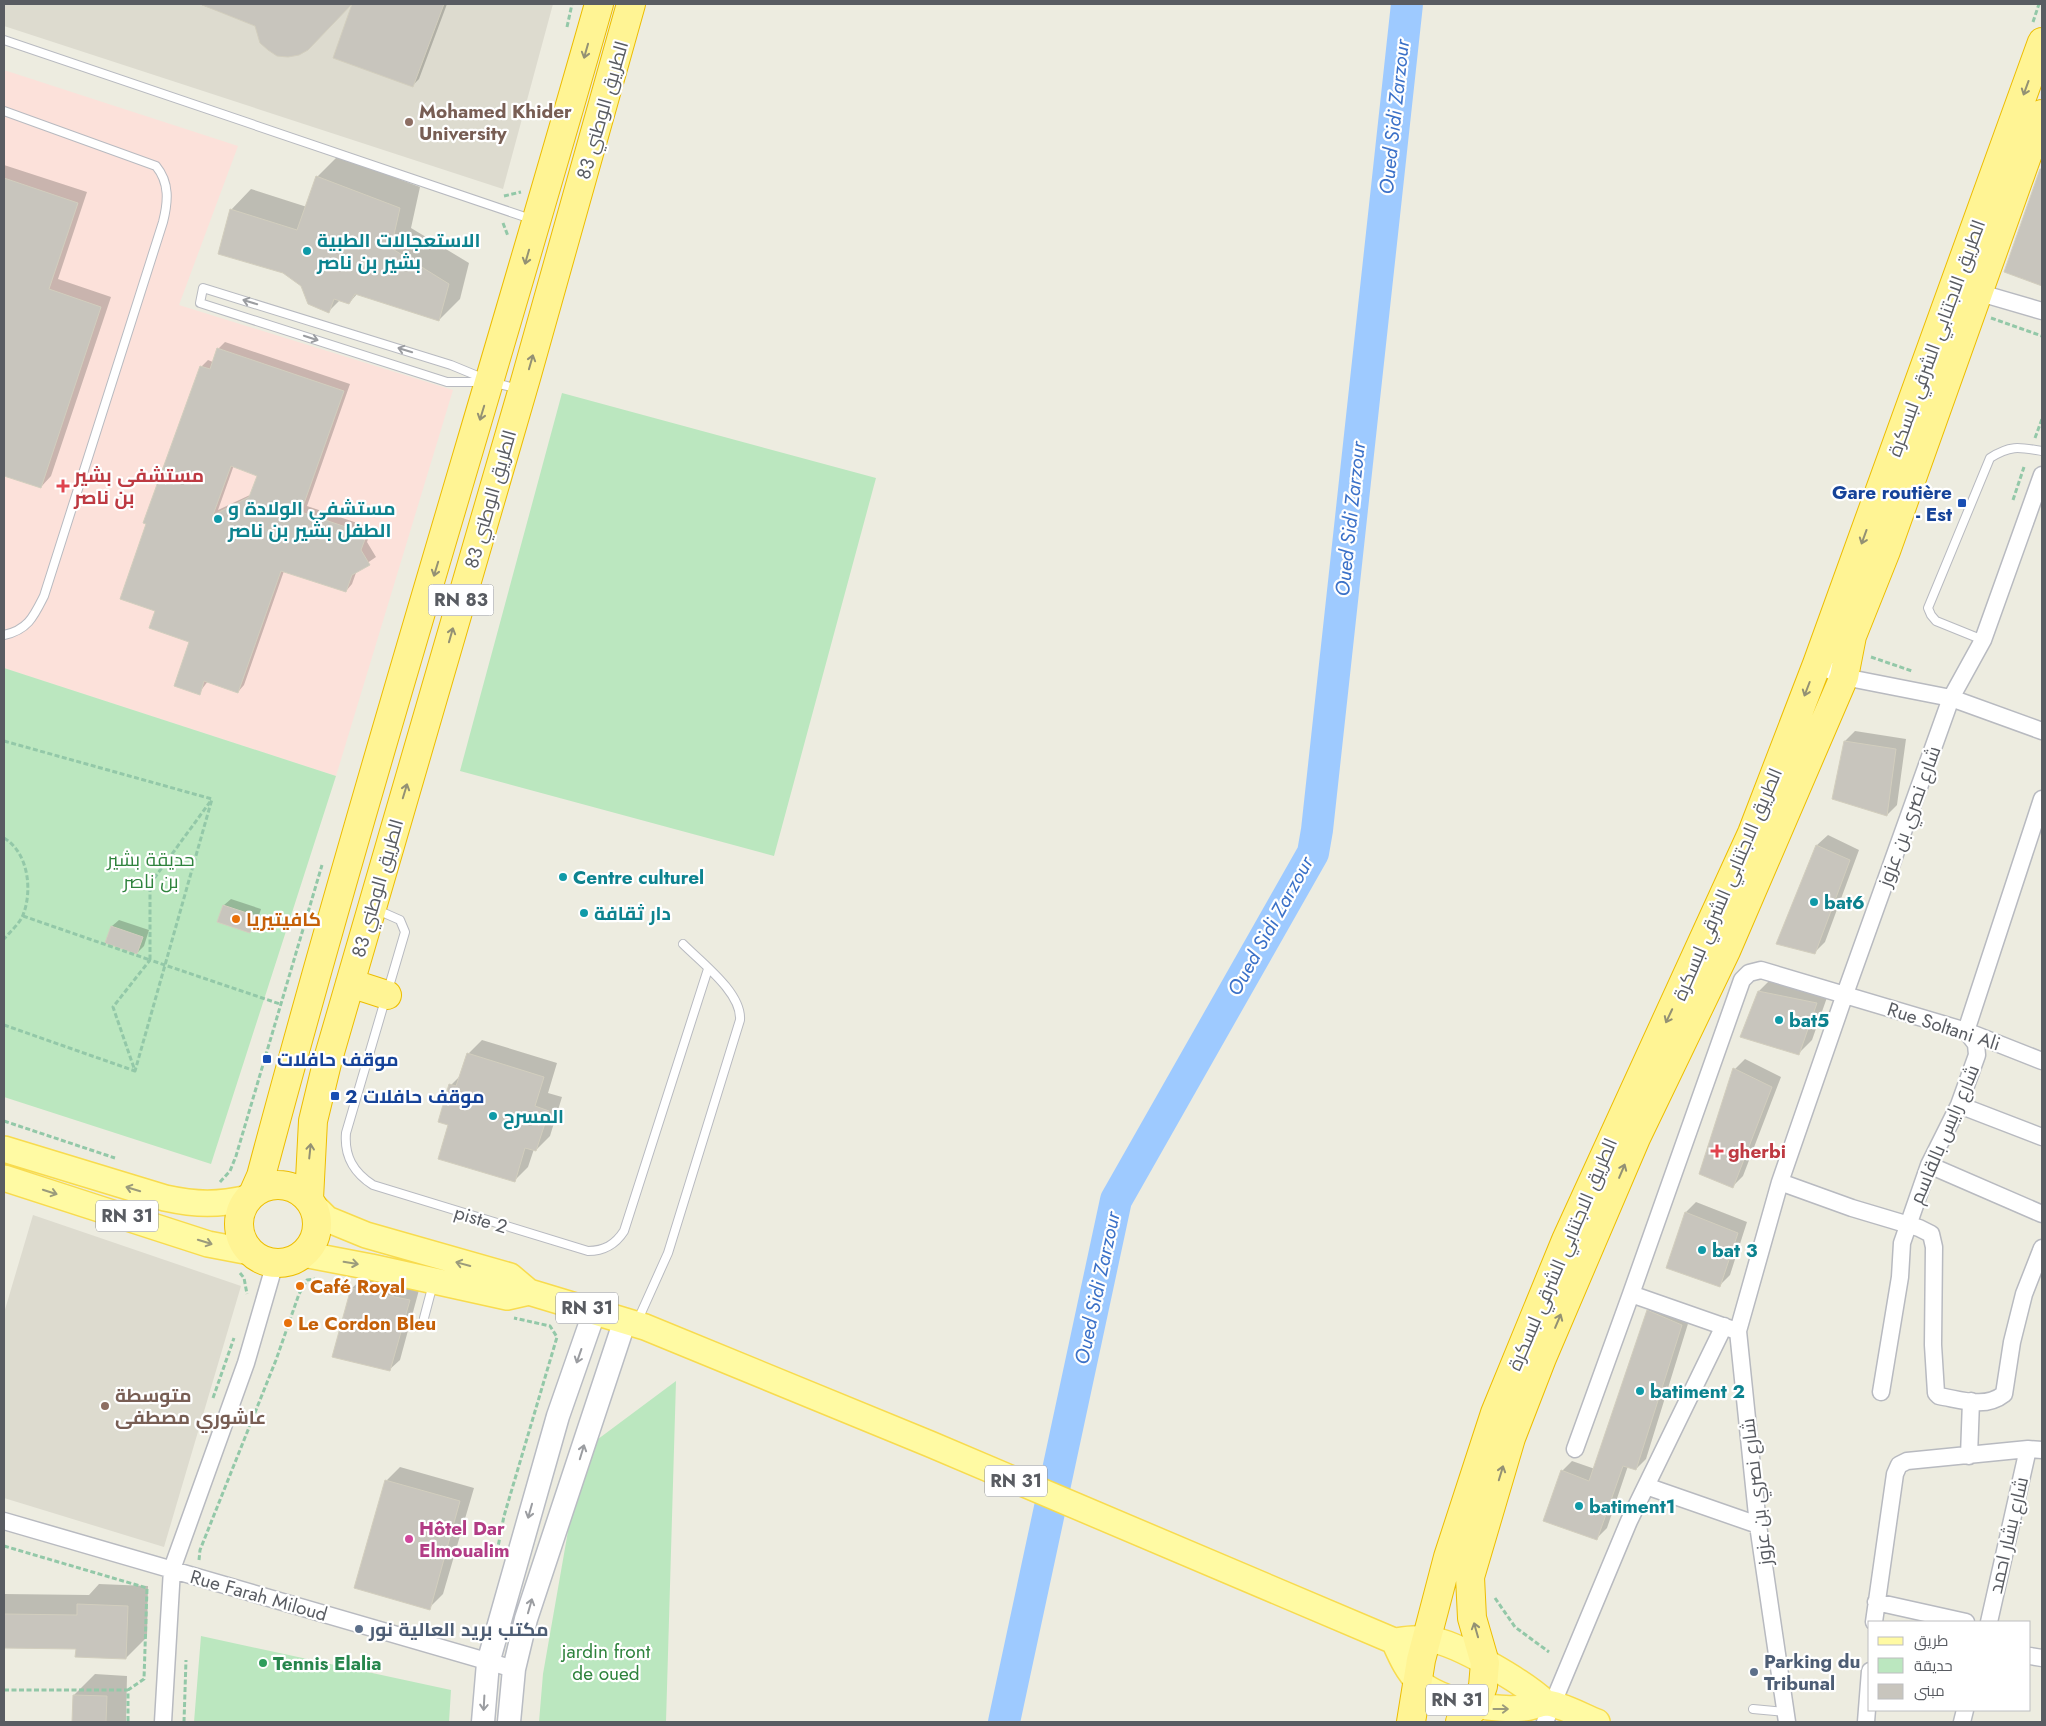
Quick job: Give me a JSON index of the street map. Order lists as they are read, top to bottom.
{
  "streets": {
    "highway": ["الطريق الوطني 83", "الطريق الاجتنابي الشرقي لبسكرة", "RN 83"],
    "main road": ["RN 31"],
    "street": [
      "شارع نصري بن عزوز",
      "Rue Soltani Ali",
      "شارع رايس بالقاسم",
      "شارع بشار احمد",
      "Rue Farah Miloud"
    ],
    "lane": ["piste 2"]
  },
  "crossings": [
    ["الطريق الوطني 83", "RN 31"],
    ["الطريق الوطني 83", "piste 2"],
    ["الطريق الاجتنابي الشرقي لبسكرة", "RN 31"],
    ["شارع نصري بن عزوز", "Rue Soltani Ali"],
    ["Rue Soltani Ali", "شارع رايس بالقاسم"]
  ],
  "water": ["Oued Sidi Zarzour"],
  "parks": ["حديقة بشير بن ناصر", "jardin front de oued"],
  "places": {
    "other": [
      "Mohamed Khider University",
      "الاستعجالات الطبية بشير بن ناصر",
      "مستشفى الولادة و الطفل بشير بن ناصر",
      "Centre culturel",
      "bat6",
      "دار ثقافة",
      "كافيتيريا",
      "bat5",
      "المسرح",
      "bat 3",
      "Café Royal",
      "Le Cordon Bleu",
      "batiment 2",
      "متوسطة عاشوري مصطفى",
      "batiment1",
      "Hôtel Dar Elmoualim",
      "مكتب بريد العالية نور",
      "Tennis Elalia",
      "Parking du Tribunal"
    ],
    "health": ["مستشفى بشير بن ناصر", "gherbi"],
    "transit": ["Gare routière - Est", "موقف حافلات", "موقف حافلات 2"]
  },
  "legend": ["طريق", "حديقة", "مبنى"]
}
